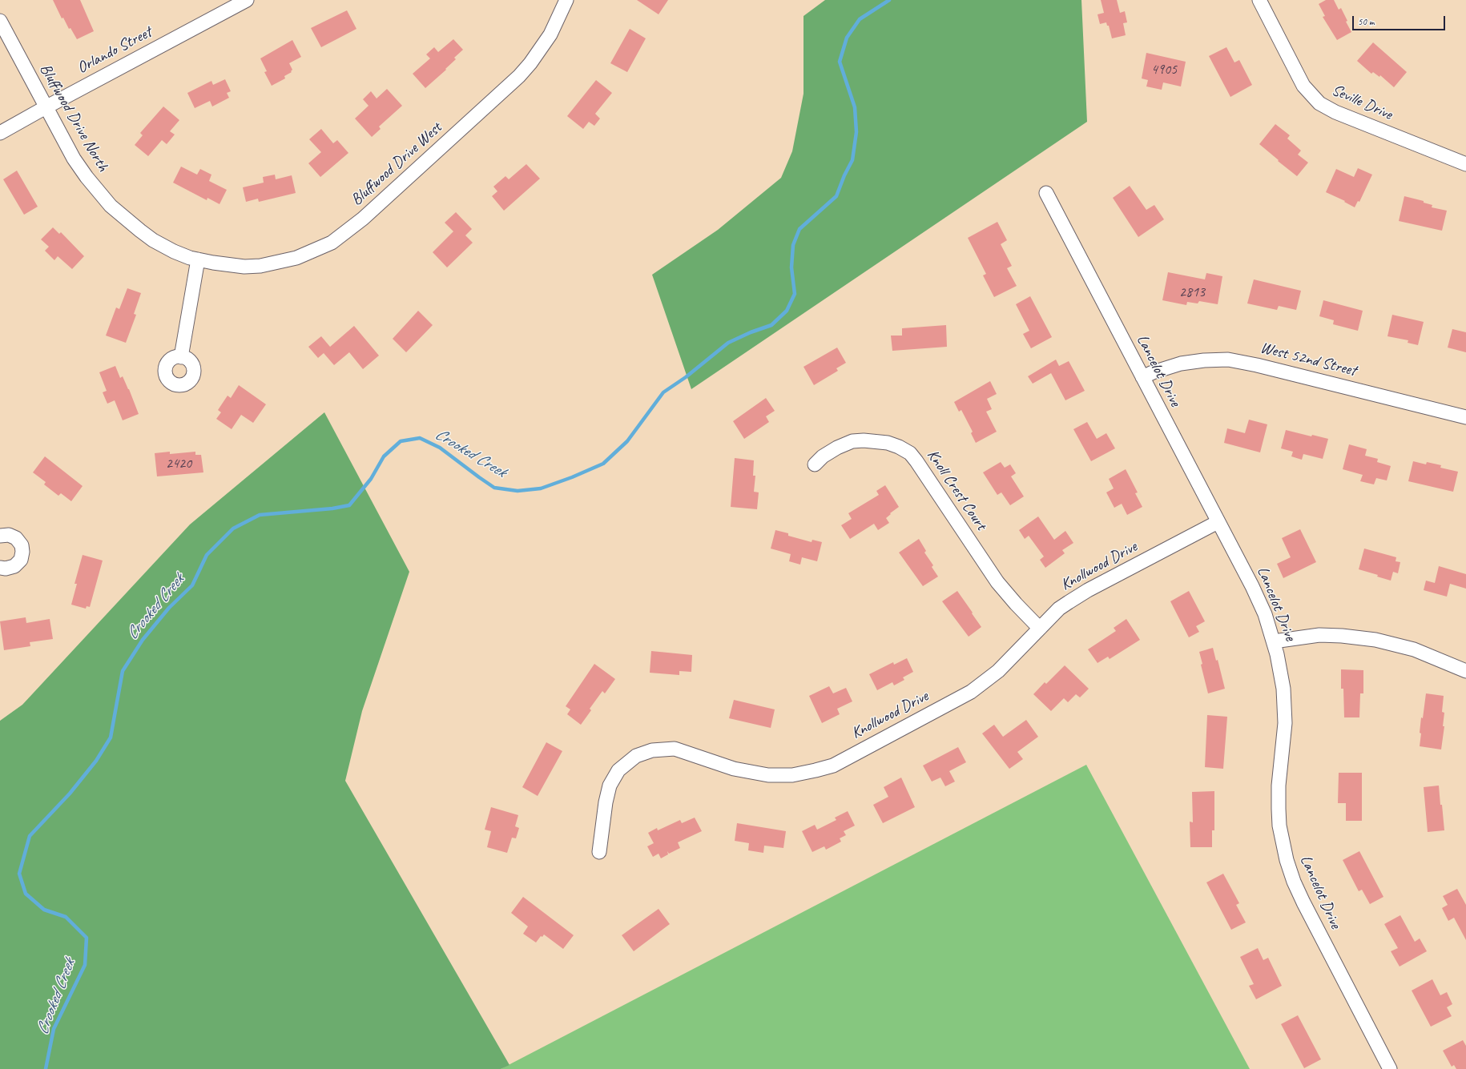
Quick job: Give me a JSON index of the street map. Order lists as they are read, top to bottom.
{
  "streets": {
    "street": [
      "Orlando Street",
      "Seville Drive",
      "Bluffwood Drive North",
      "Bluffwood Drive West",
      "West 52nd Street",
      "Lancelot Drive",
      "Knoll Crest Court",
      "Knollwood Drive"
    ]
  },
  "crossings": [
    ["Orlando Street", "Bluffwood Drive North"],
    ["Bluffwood Drive North", "Bluffwood Drive West"],
    ["West 52nd Street", "Lancelot Drive"],
    ["Lancelot Drive", "Knollwood Drive"],
    ["Knoll Crest Court", "Knollwood Drive"]
  ],
  "water": ["Crooked Creek"],
  "house_numbers": ["4905", "2813", "2420"],
  "scale_bar": "50 m"
}
